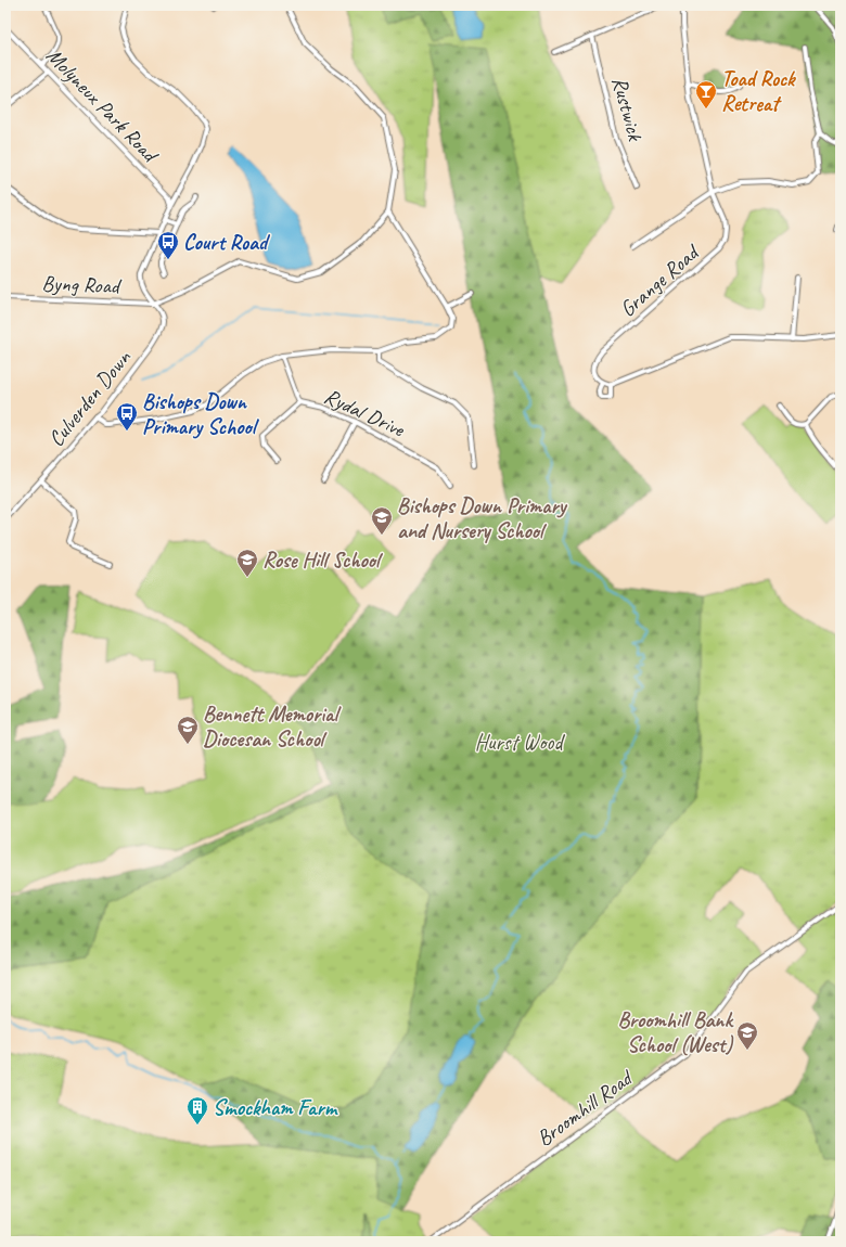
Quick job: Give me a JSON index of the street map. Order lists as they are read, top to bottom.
{
  "streets": {
    "street": [
      "Molyneux Park Road",
      "Rustwick",
      "Grange Road",
      "Byng Road",
      "Culverden Down",
      "Rydal Drive",
      "Broomhill Road"
    ]
  },
  "crossings": [
    ["Byng Road", "Culverden Down"]
  ],
  "parks": ["Hurst Wood"],
  "places": {
    "bar": ["Toad Rock Retreat"],
    "bus stop": ["Court Road", "Bishops Down Primary School"],
    "school or university": [
      "Bishops Down Primary and Nursery School",
      "Rose Hill School",
      "Bennett Memorial Diocesan School",
      "Broomhill Bank School (West)"
    ],
    "building": ["Smockham Farm"]
  }
}
